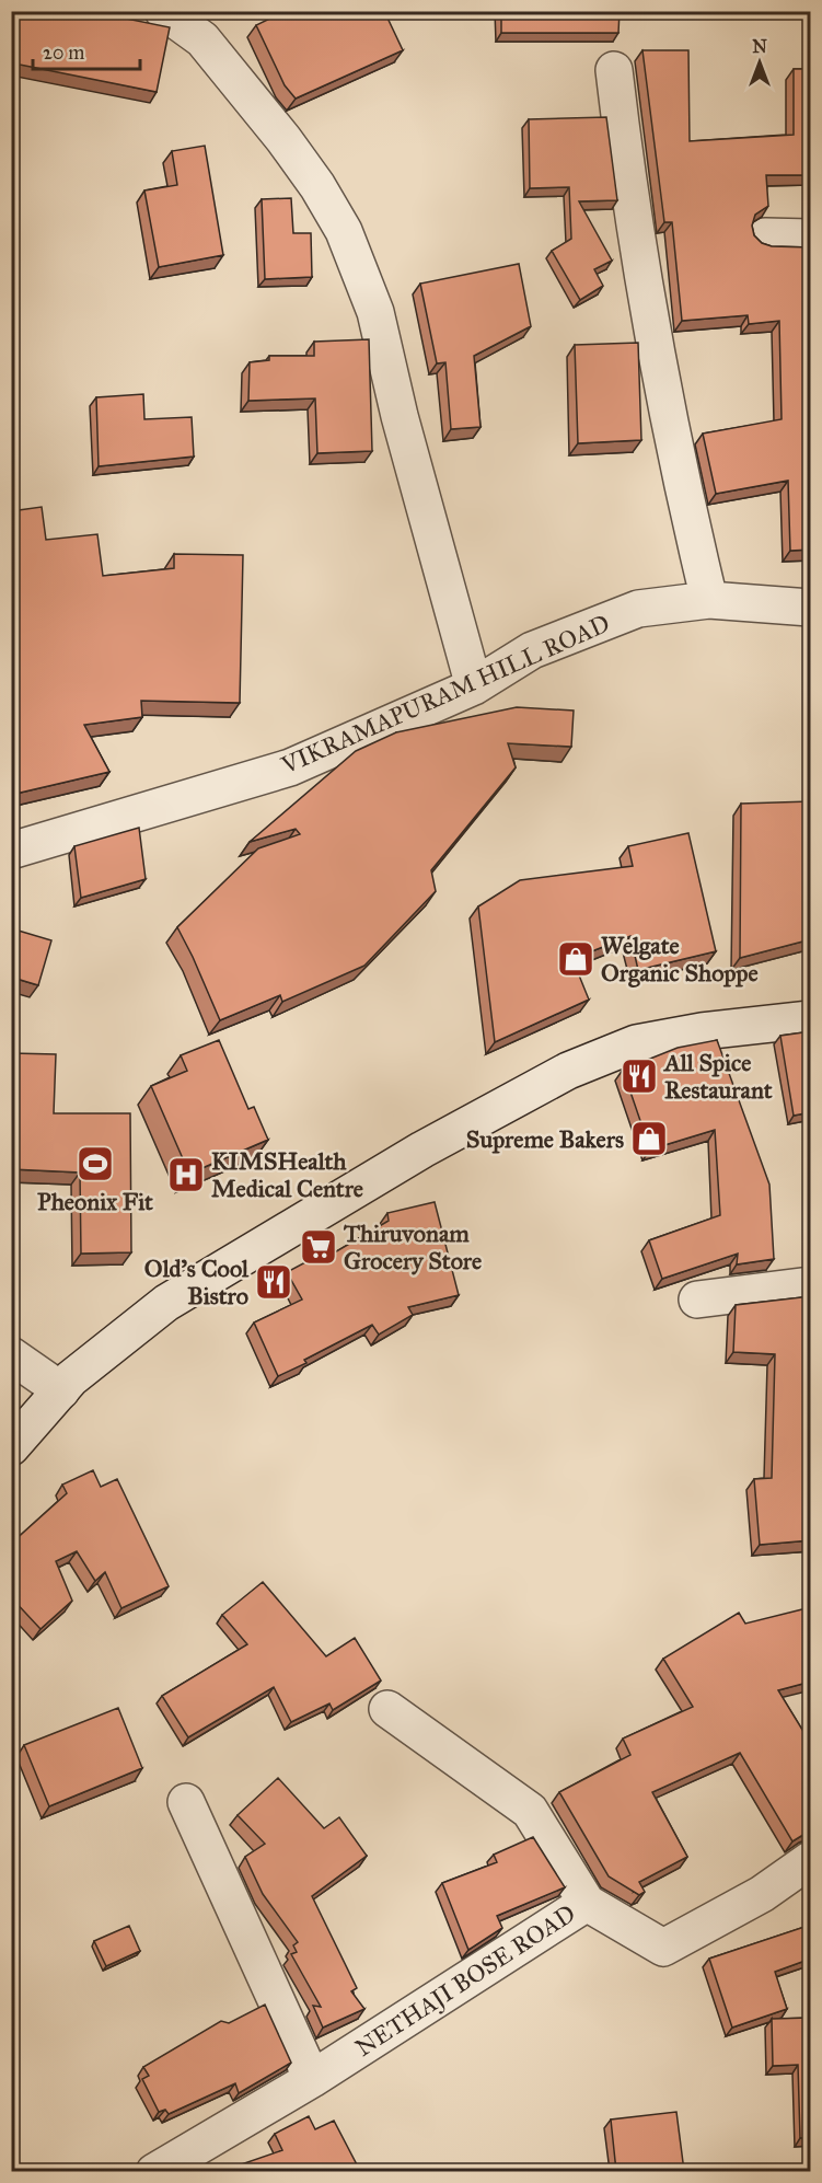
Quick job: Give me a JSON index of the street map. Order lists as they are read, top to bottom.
{
  "streets": {
    "street": ["VIKRAMAPURAM HILL ROAD", "NETHAJI BOSE ROAD"]
  },
  "places": {
    "shop": ["Welgate Organic Shoppe", "Supreme Bakers"],
    "restaurant": ["All Spice Restaurant", "Old's Cool Bistro"],
    "sports": ["Pheonix Fit"],
    "hospital": ["KIMSHealth Medical Centre"],
    "supermarket": ["Thiruvonam Grocery Store"]
  },
  "scale_bar": "20 m",
  "north": "top"
}
